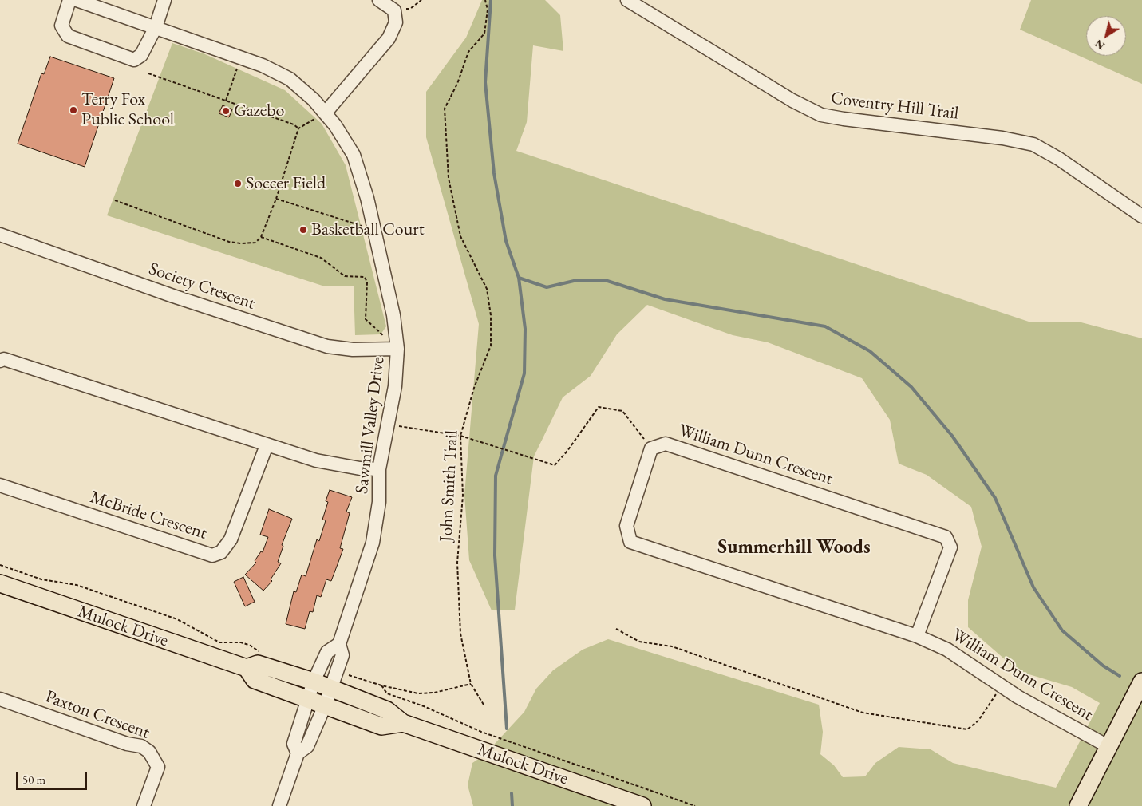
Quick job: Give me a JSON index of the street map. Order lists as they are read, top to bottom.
{
  "streets": {
    "main road": ["Mulock Drive"],
    "street": [
      "Coventry Hill Trail",
      "Society Crescent",
      "Sawmill Valley Drive",
      "William Dunn Crescent",
      "McBride Crescent",
      "Paxton Crescent"
    ],
    "path": ["John Smith Trail"]
  },
  "crossings": [
    ["Society Crescent", "Sawmill Valley Drive"],
    ["Sawmill Valley Drive", "Mulock Drive"]
  ],
  "districts": ["Summerhill Woods"],
  "places": [
    "Terry Fox Public School",
    "Gazebo",
    "Soccer Field",
    "Basketball Court"
  ],
  "scale_bar": "50 m",
  "north": "bottom left"
}
